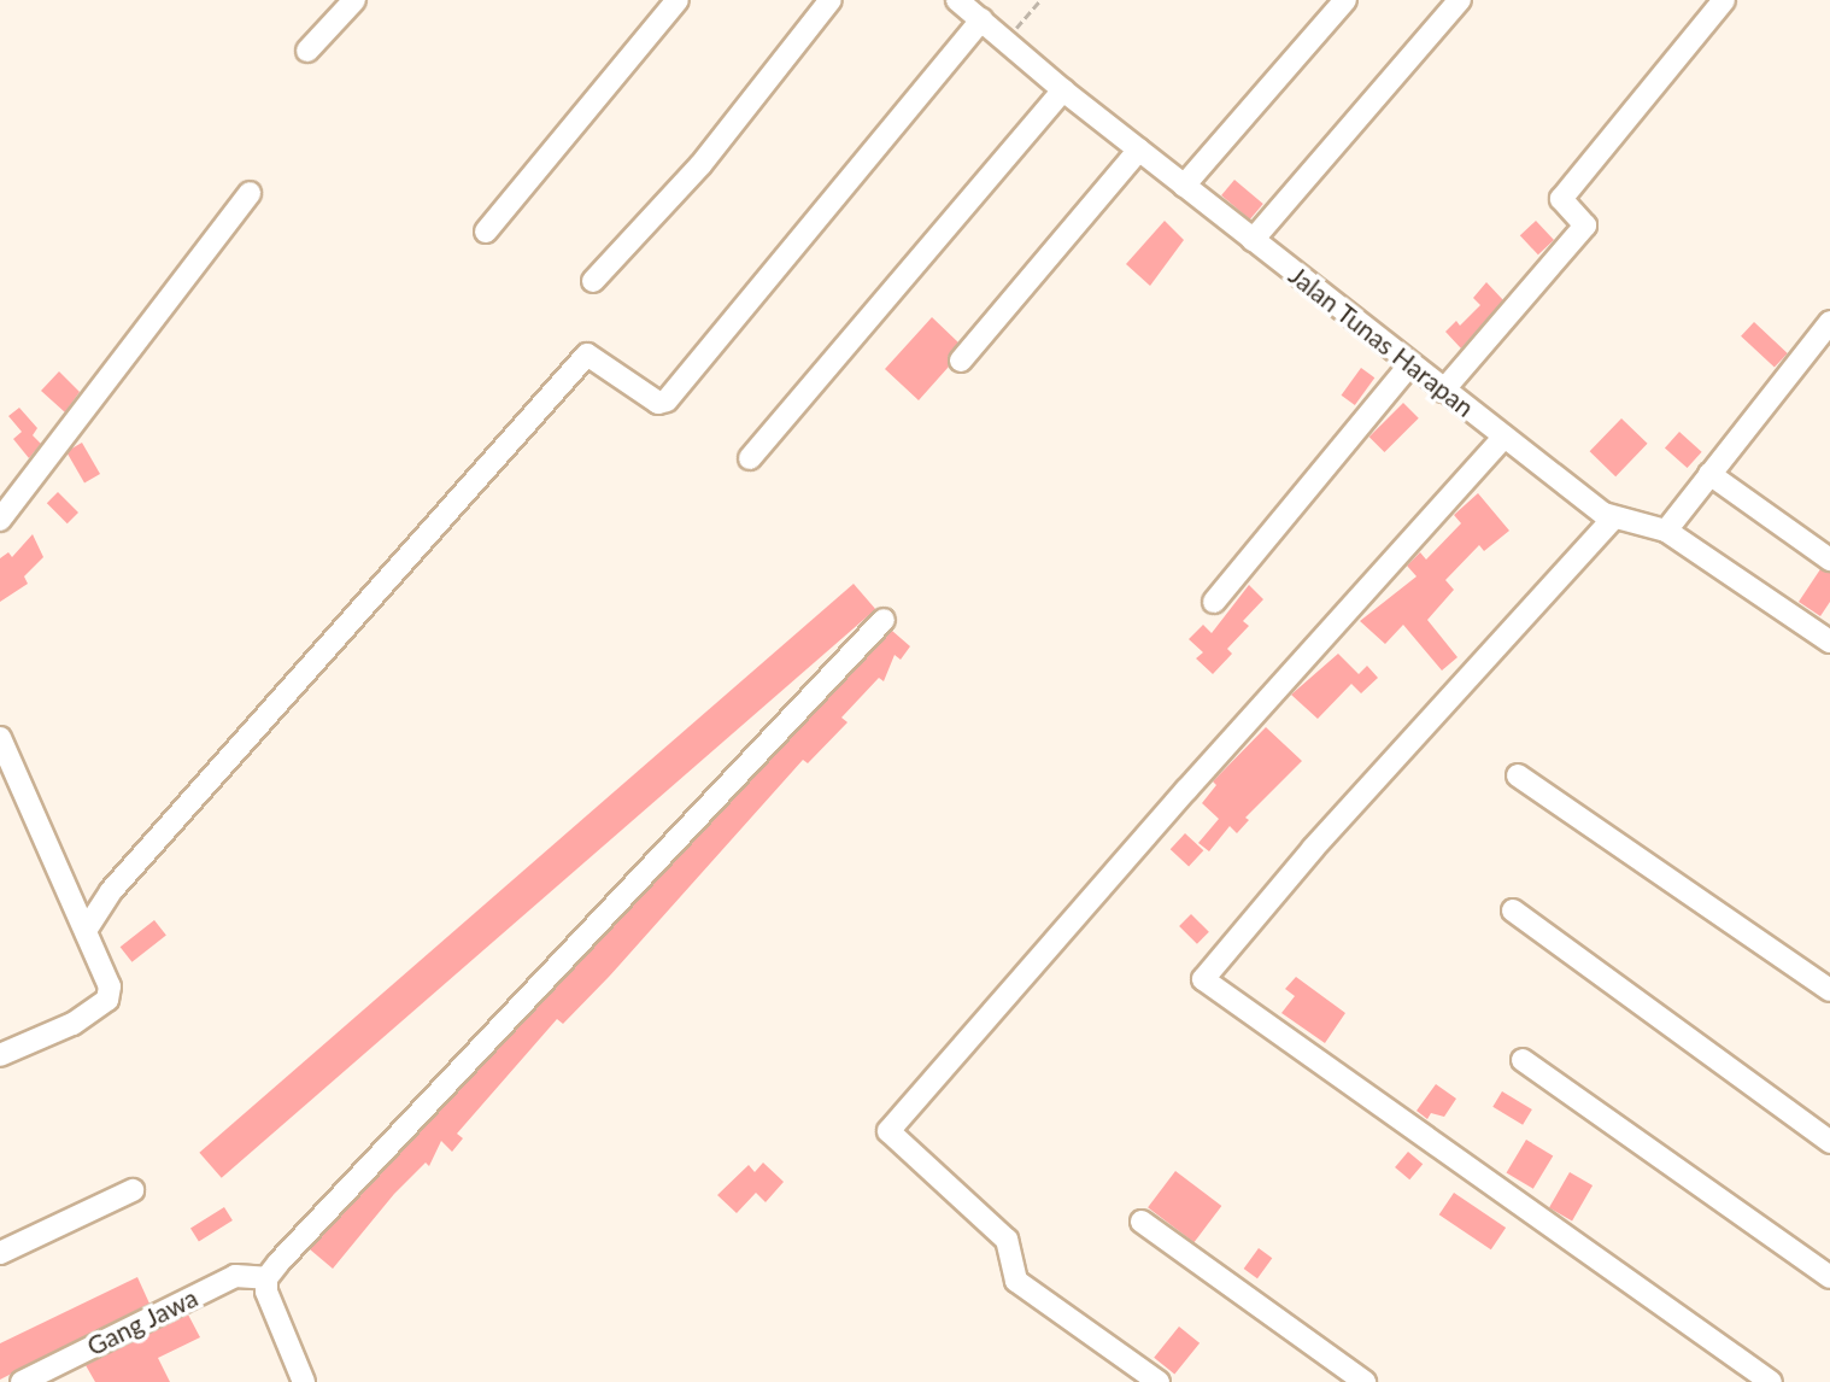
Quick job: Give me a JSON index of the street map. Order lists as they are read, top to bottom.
{
  "streets": {
    "street": ["Jalan Tunas Harapan", "Gang Jawa"]
  }
}
